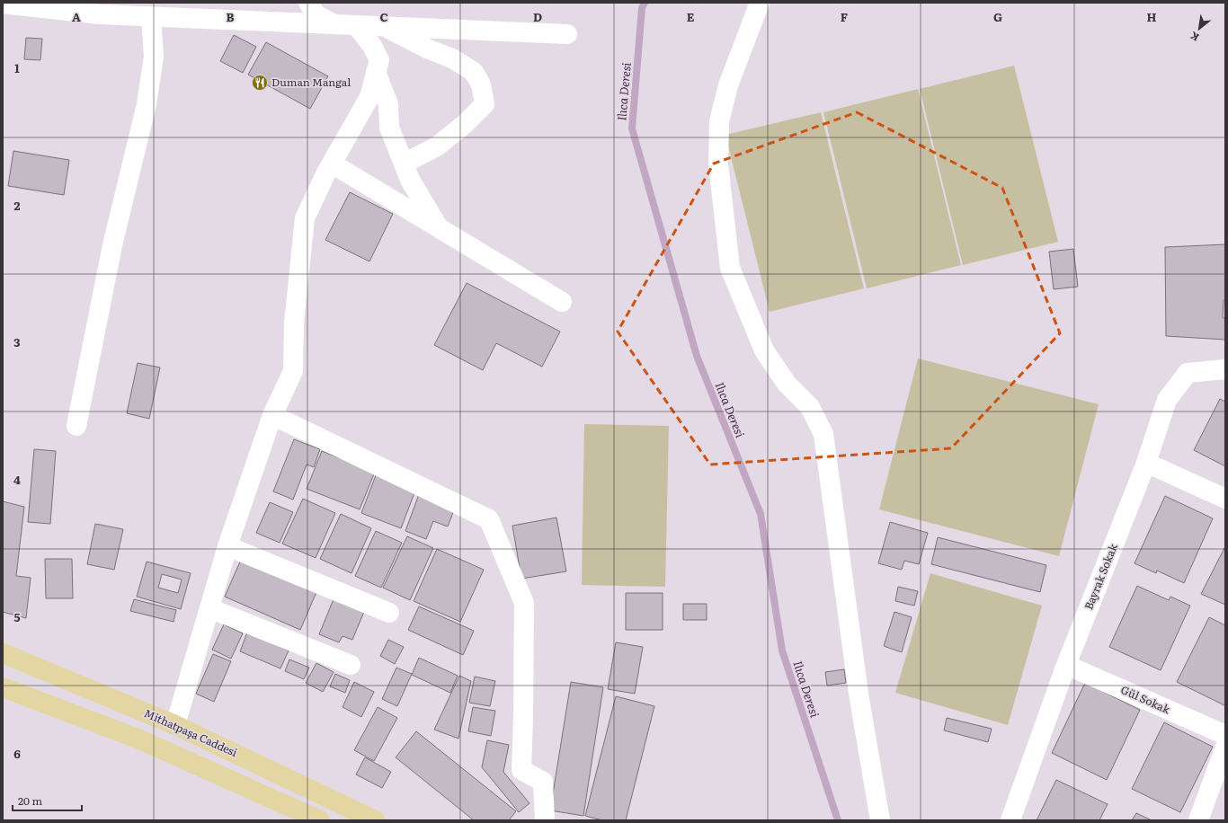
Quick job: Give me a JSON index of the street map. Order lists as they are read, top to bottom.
{
  "streets": {
    "main road": ["Mithatpaşa Caddesi"],
    "street": ["Bayrak Sokak", "Gül Sokak"]
  },
  "crossings": [
    ["Bayrak Sokak", "Gül Sokak"]
  ],
  "water": ["Ilıca Deresi"],
  "places": {
    "restaurant": ["Duman Mangal"]
  },
  "scale_bar": "20 m",
  "north": "bottom left",
  "grid": {
    "columns": [
      "A",
      "B",
      "C",
      "D",
      "E",
      "F",
      "G",
      "H"
    ],
    "rows": [
      "1",
      "2",
      "3",
      "4",
      "5",
      "6"
    ]
  }
}
